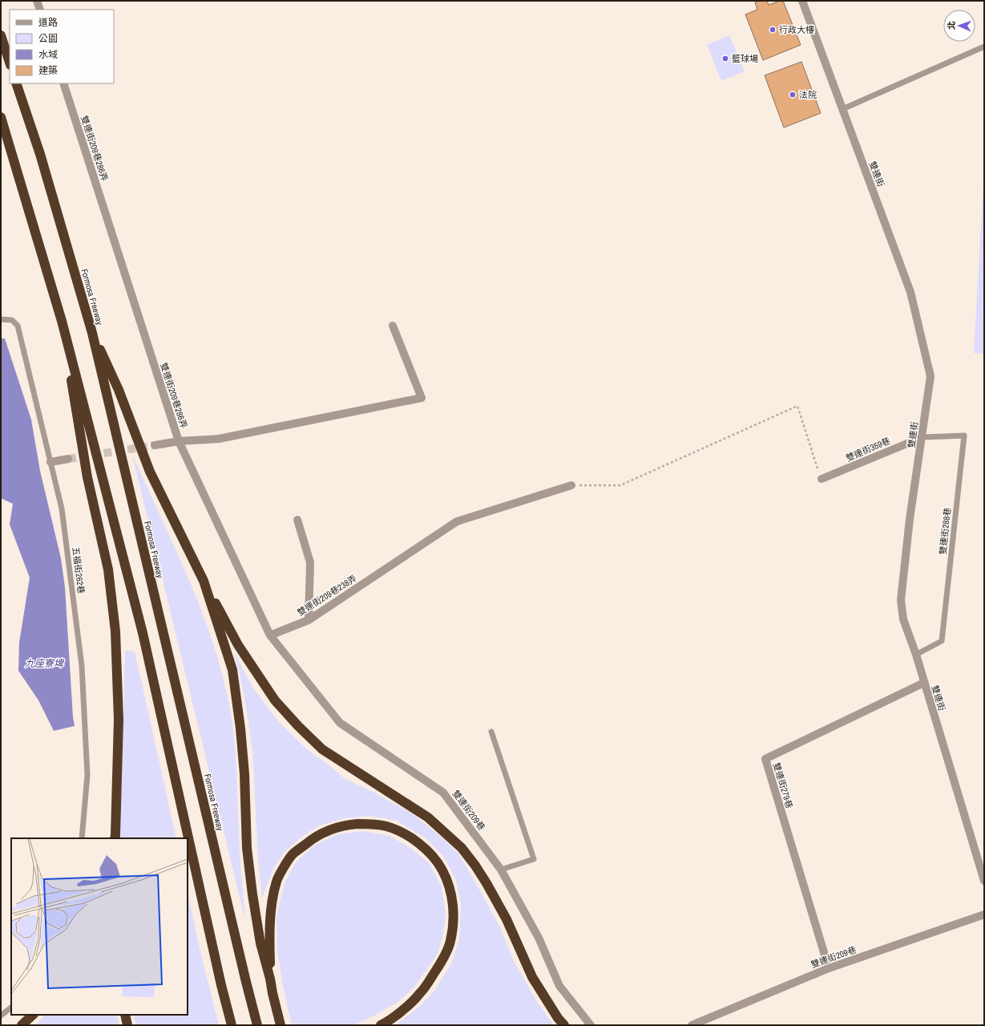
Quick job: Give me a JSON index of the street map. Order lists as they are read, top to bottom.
{
  "streets": {
    "highway": ["Formosa Freeway"],
    "street": [
      "雙連街209巷286弄",
      "雙連街",
      "雙連街359巷",
      "雙連街209巷238弄",
      "雙連街279巷",
      "雙連街209巷"
    ],
    "lane": ["雙連街288巷", "五福街262巷"]
  },
  "crossings": [
    ["雙連街", "雙連街359巷"],
    ["雙連街", "雙連街288巷"],
    ["雙連街", "雙連街279巷"],
    ["雙連街359巷", "雙連街288巷"],
    ["雙連街209巷238弄", "雙連街209巷"],
    ["雙連街279巷", "雙連街209巷"]
  ],
  "water": ["九座寮埤"],
  "places": ["行政大樓", "籃球場", "法院"],
  "legend": [
    "道路",
    "公園",
    "水域",
    "建築"
  ],
  "north": "left"
}
